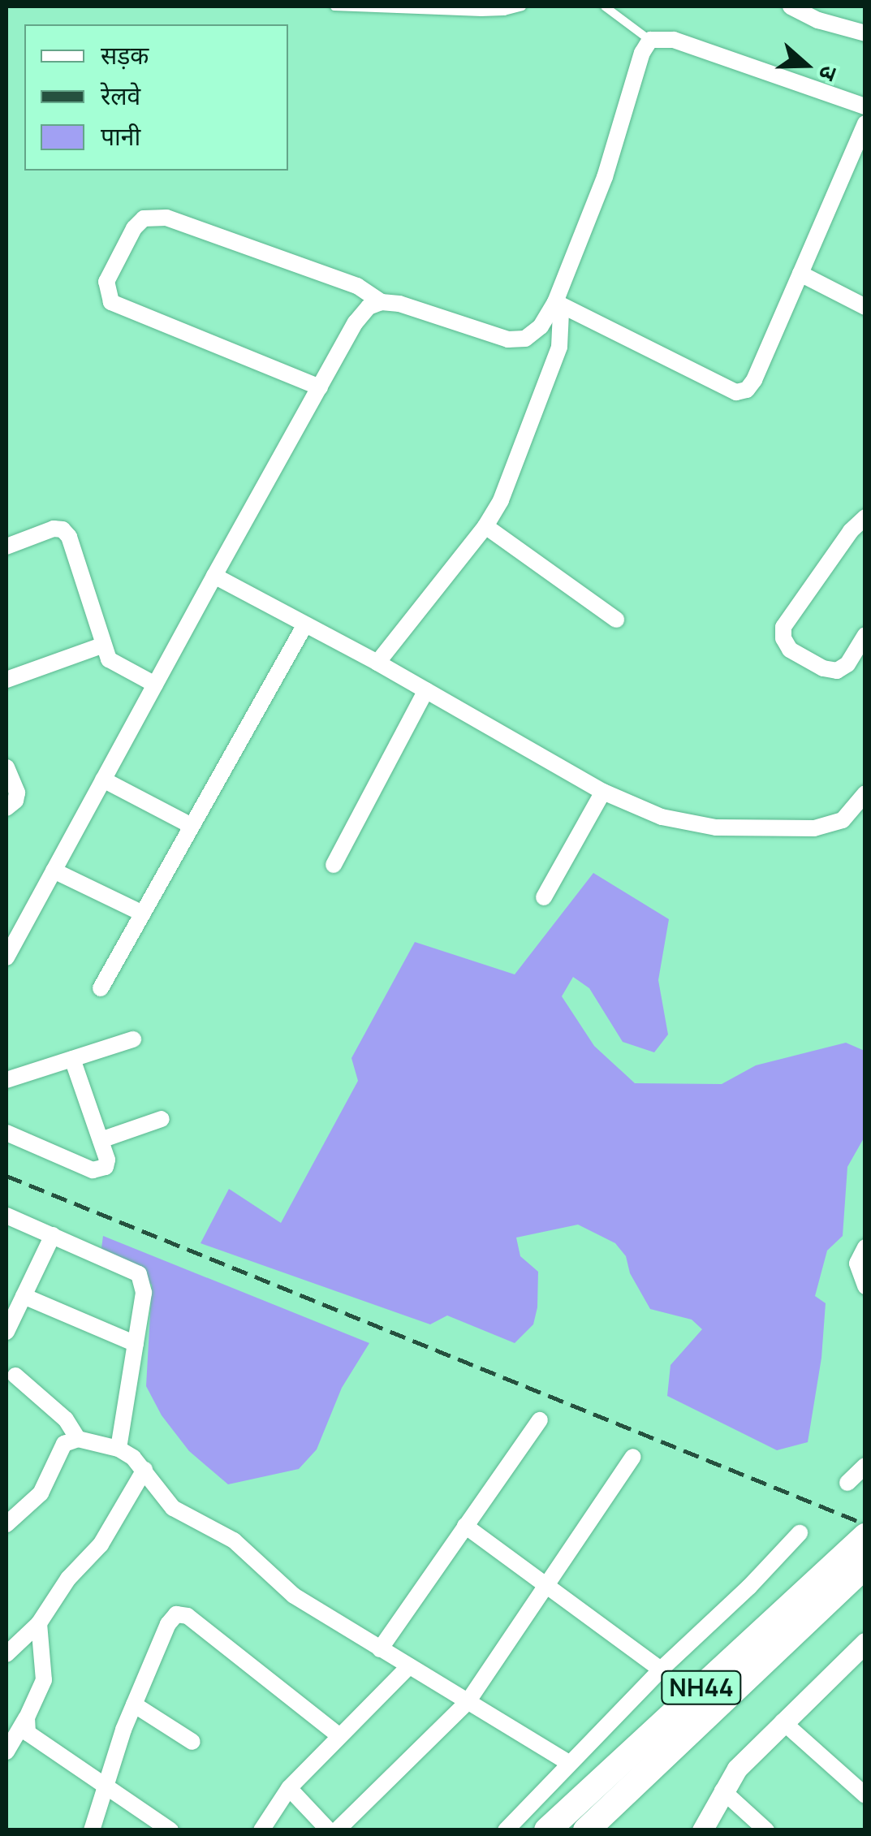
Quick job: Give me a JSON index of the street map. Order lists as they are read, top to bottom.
{
  "streets": {
    "highway": ["NH44"]
  },
  "legend": ["सड़क", "रेलवे", "पानी"],
  "north": "right"
}
